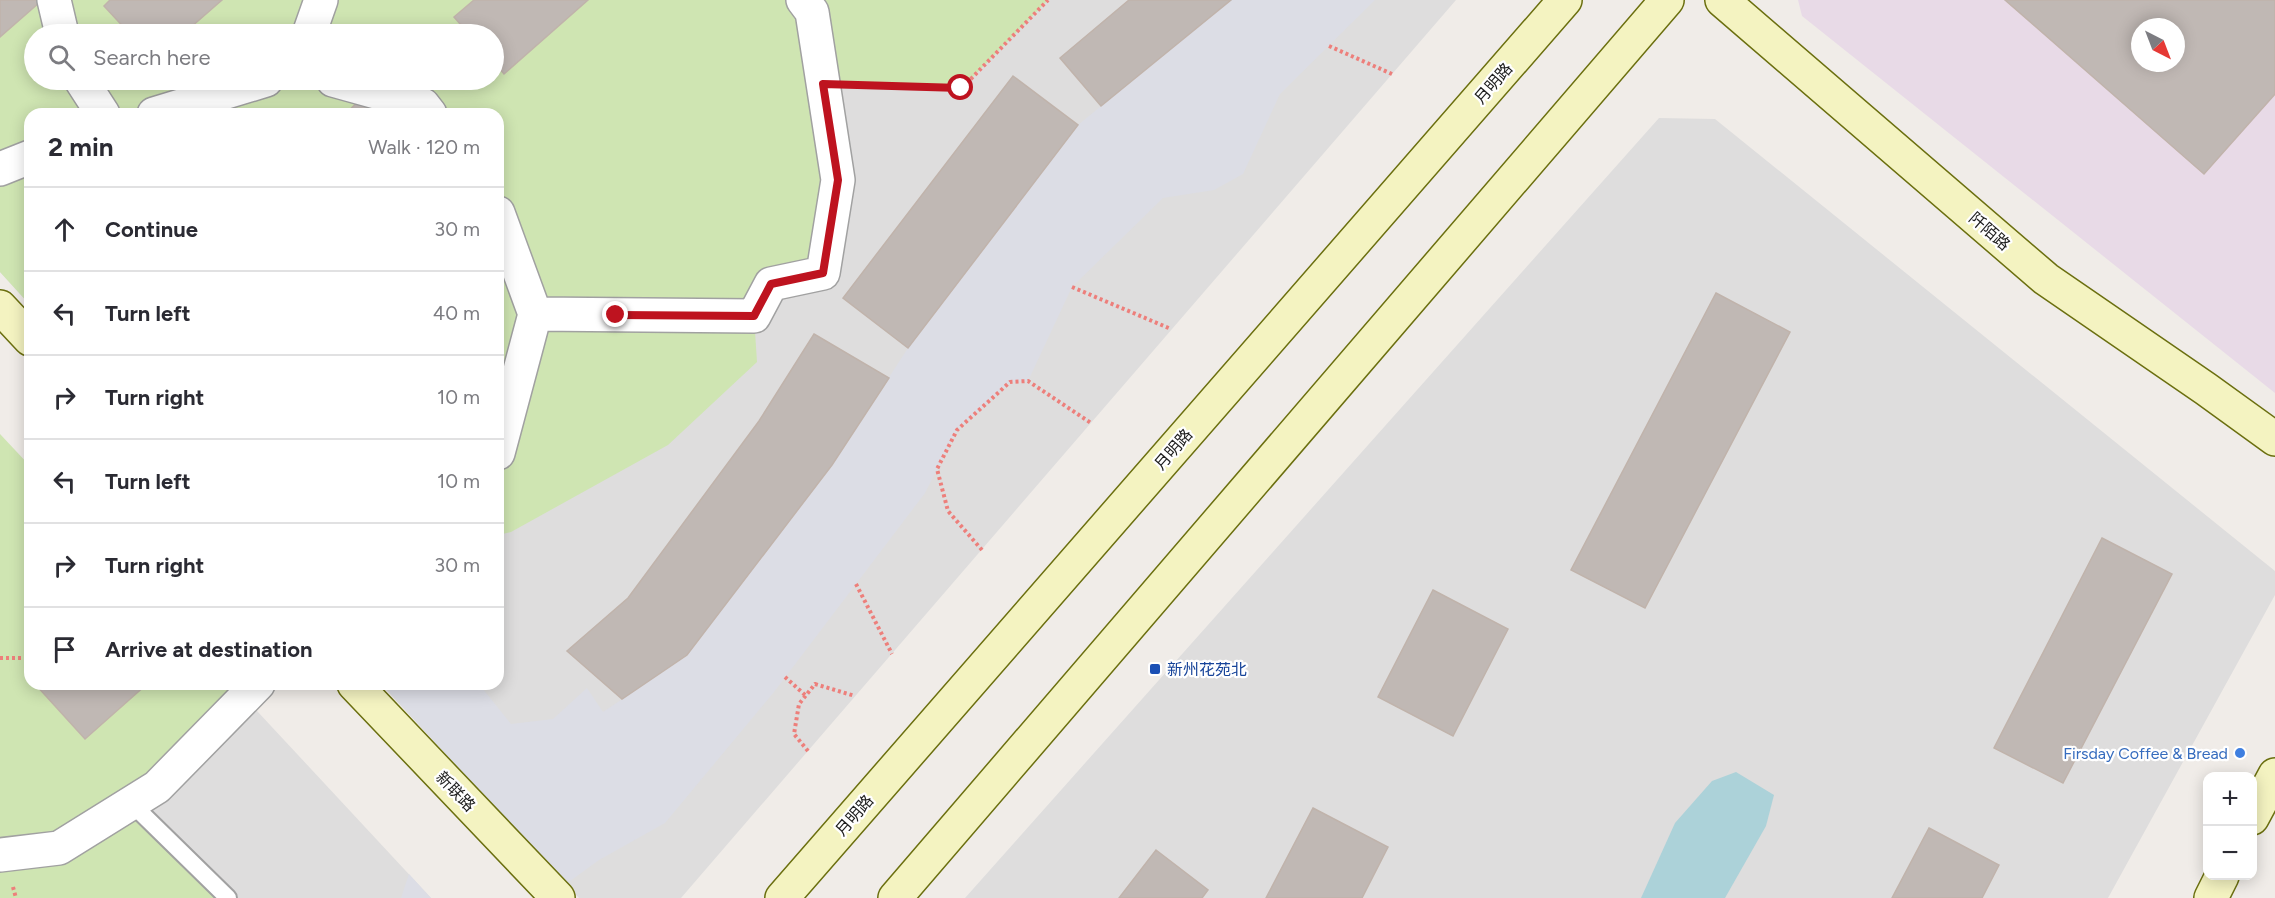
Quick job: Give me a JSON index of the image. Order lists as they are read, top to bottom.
{
  "streets": {
    "street": ["月明路", "阡陌路", "新联路"]
  },
  "places": {
    "transit": ["新州花苑北"],
    "other": ["Firsday Coffee & Bread"]
  },
  "north": "bottom right",
  "page": {
    "search": "Search here",
    "heading": ["2 min", "Walk · 120 m"],
    "list": [
      ["Continue", "30 m"],
      ["Turn left", "40 m"],
      ["Turn right", "10 m"],
      ["Turn left", "10 m"],
      ["Turn right", "30 m"],
      "Arrive at destination"
    ],
    "map_buttons": ["+", "−"]
  }
}
